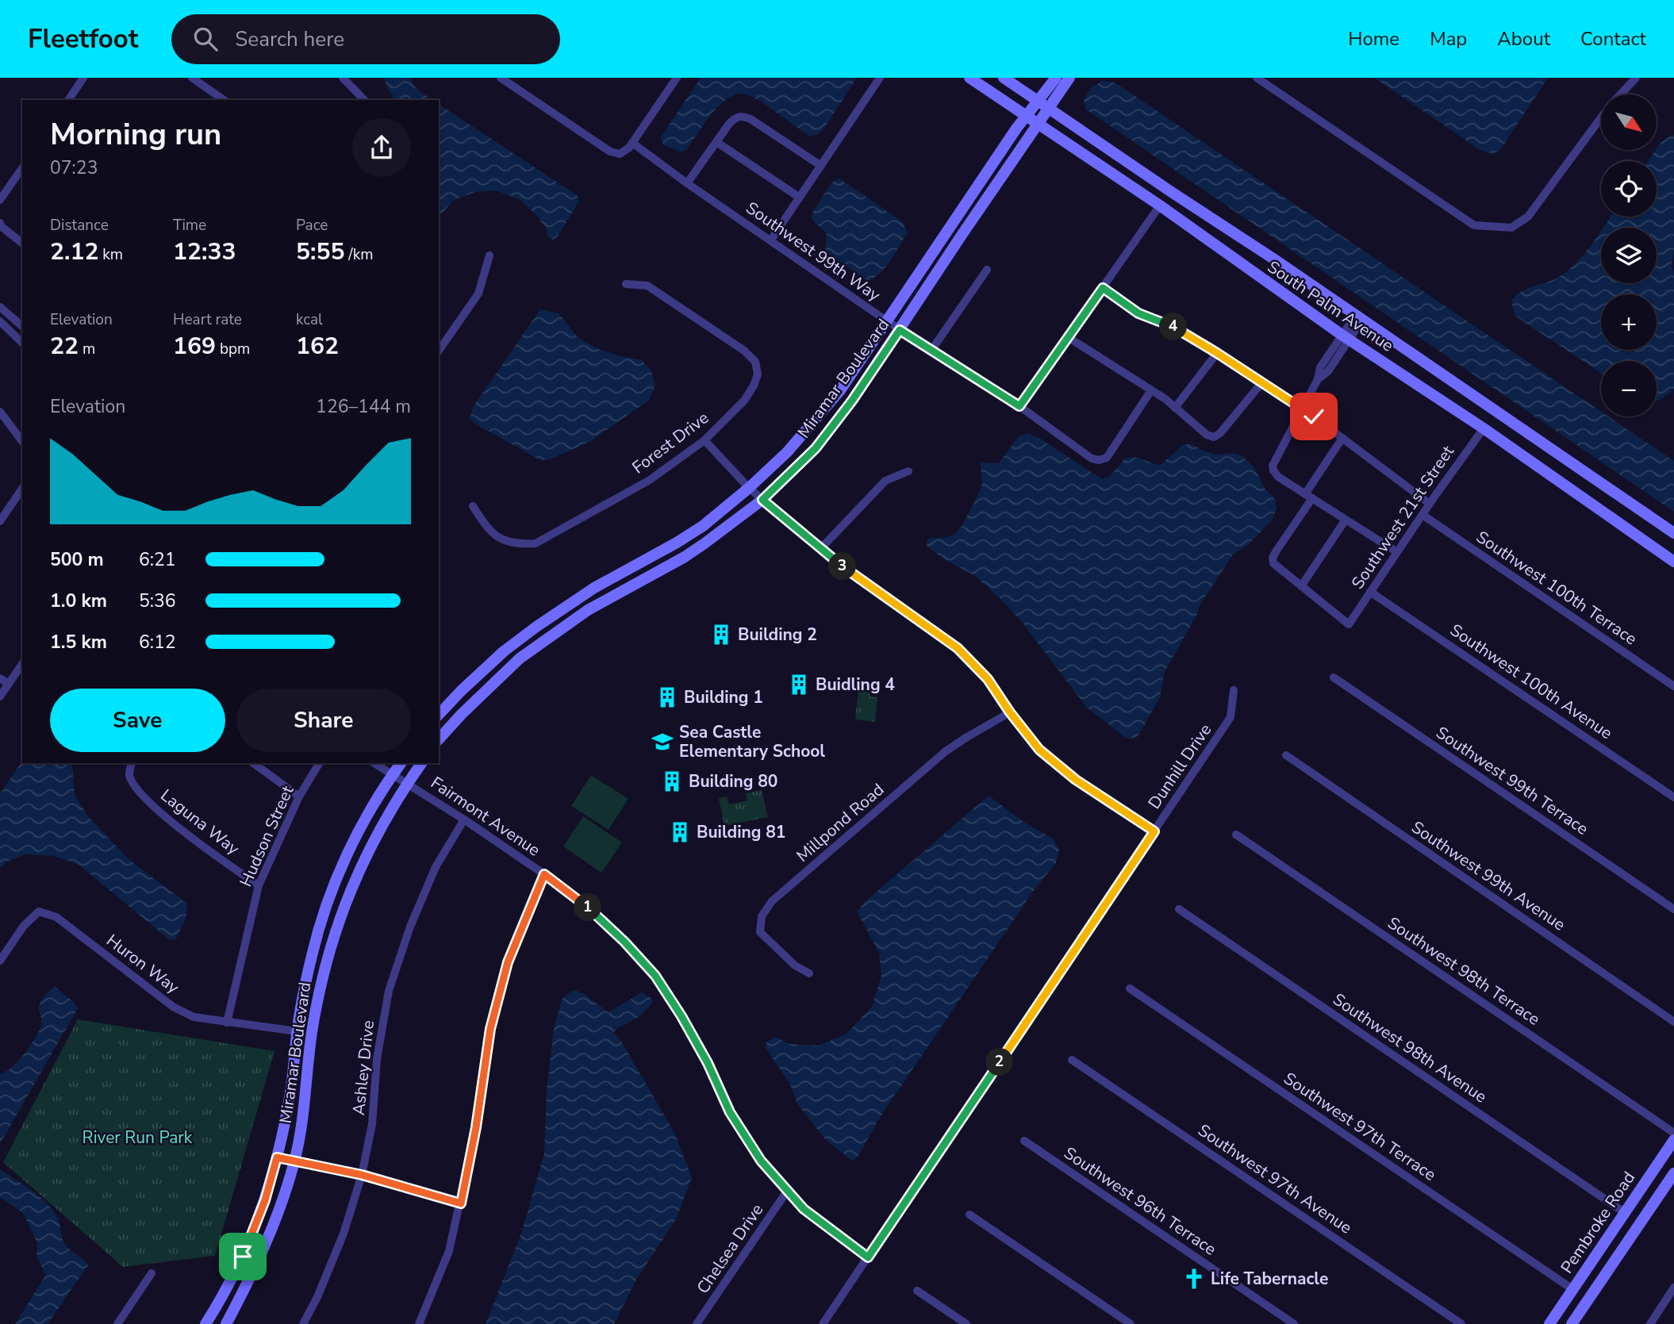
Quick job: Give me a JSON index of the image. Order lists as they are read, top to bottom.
{
  "streets": {
    "street": [
      "Southwest 99th Way",
      "South Palm Avenue",
      "Miramar Boulevard",
      "Forest Drive",
      "Southwest 21st Street",
      "Southwest 100th Terrace",
      "Southwest 100th Avenue",
      "Dunhill Drive",
      "Southwest 99th Terrace",
      "Fairmont Avenue",
      "Laguna Way",
      "Millpond Road",
      "Hudson Street",
      "Southwest 99th Avenue",
      "Huron Way",
      "Southwest 98th Terrace",
      "Southwest 98th Avenue",
      "Ashley Drive",
      "Southwest 97th Terrace",
      "Southwest 97th Avenue",
      "Southwest 96th Terrace",
      "Pembroke Road",
      "Chelsea Drive"
    ]
  },
  "crossings": [
    ["Southwest 99th Way", "Miramar Boulevard"],
    ["South Palm Avenue", "Miramar Boulevard"],
    ["South Palm Avenue", "Southwest 21st Street"],
    ["Miramar Boulevard", "Fairmont Avenue"],
    ["Miramar Boulevard", "Huron Way"],
    ["Southwest 21st Street", "Southwest 100th Terrace"],
    ["Southwest 21st Street", "Southwest 100th Avenue"],
    ["Dunhill Drive", "Fairmont Avenue"],
    ["Fairmont Avenue", "Ashley Drive"],
    ["Fairmont Avenue", "Chelsea Drive"],
    ["Laguna Way", "Hudson Street"],
    ["Hudson Street", "Huron Way"],
    ["Southwest 98th Avenue", "Pembroke Road"],
    ["Southwest 97th Terrace", "Pembroke Road"]
  ],
  "parks": ["River Run Park"],
  "places": {
    "building": [
      "Building 2",
      "Buidling 4",
      "Building 1",
      "Building 80",
      "Building 81"
    ],
    "school or university": ["Sea Castle Elementary School"],
    "church": ["Life Tabernacle"]
  },
  "north": "bottom right",
  "page": {
    "header": "Fleetfoot",
    "search": "Search here",
    "nav": [
      "Home",
      "Map",
      "About",
      "Contact"
    ],
    "map_buttons": ["+", "−"],
    "heading": ["Morning run", "07:23"],
    "stats": [
      ["Distance", "2.12 km"],
      ["Time", "12:33"],
      ["Pace", "5:55 /km"],
      ["Elevation", "22 m"],
      ["Heart rate", "169 bpm"],
      ["kcal", "162"]
    ],
    "pins": [
      "4",
      "3",
      "1",
      "2"
    ],
    "chart": ["Elevation", "126–144 m"],
    "list": [
      {
        "name": "500 m",
        "note": "6:21"
      },
      {
        "name": "1.0 km",
        "note": "5:36"
      },
      {
        "name": "1.5 km",
        "note": "6:12"
      }
    ],
    "buttons": ["Save", "Share"]
  }
}
